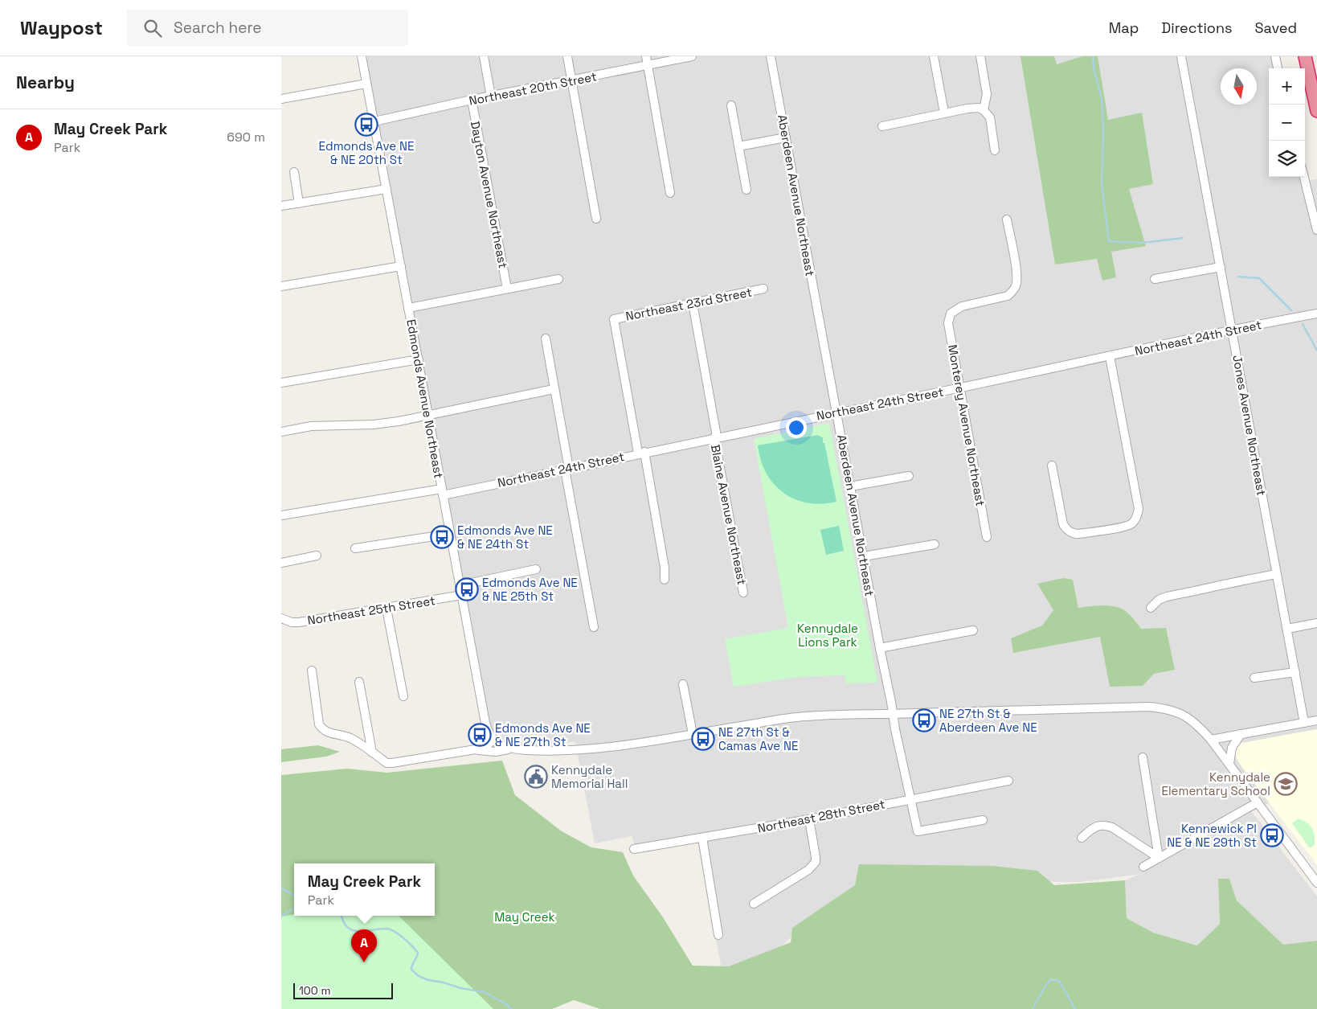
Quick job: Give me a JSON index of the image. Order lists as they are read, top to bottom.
{
  "streets": {
    "street": [
      "Northeast 20th Street",
      "Dayton Avenue Northeast",
      "Aberdeen Avenue Northeast",
      "Northeast 23rd Street",
      "Northeast 24th Street",
      "Edmonds Avenue Northeast",
      "Monterey Avenue Northeast",
      "Jones Avenue Northeast",
      "Blaine Avenue Northeast",
      "Northeast 25th Street",
      "Northeast 28th Street"
    ]
  },
  "crossings": [
    ["Northeast 20th Street", "Dayton Avenue Northeast"],
    ["Northeast 20th Street", "Edmonds Avenue Northeast"],
    ["Aberdeen Avenue Northeast", "Northeast 24th Street"],
    ["Aberdeen Avenue Northeast", "Northeast 28th Street"],
    ["Northeast 23rd Street", "Northeast 24th Street"],
    ["Northeast 23rd Street", "Blaine Avenue Northeast"],
    ["Northeast 24th Street", "Edmonds Avenue Northeast"],
    ["Northeast 24th Street", "Monterey Avenue Northeast"],
    ["Northeast 24th Street", "Jones Avenue Northeast"],
    ["Northeast 24th Street", "Blaine Avenue Northeast"],
    ["Edmonds Avenue Northeast", "Northeast 25th Street"]
  ],
  "parks": ["Kennydale Lions Park", "May Creek"],
  "places": {
    "bus stop": [
      "Edmonds Ave NE & NE 20th St",
      "Edmonds Ave NE & NE 24th St",
      "Edmonds Ave NE & NE 25th St",
      "NE 27th St & Aberdeen Ave NE",
      "Edmonds Ave NE & NE 27th St",
      "NE 27th St & Camas Ave NE",
      "Kennewick Pl NE & NE 29th St"
    ],
    "public building": ["Kennydale Memorial Hall"],
    "school or university": ["Kennydale Elementary School"]
  },
  "scale_bar": "100 m",
  "north": "bottom",
  "page": {
    "header": "Waypost",
    "search": "Search here",
    "nav": ["Map", "Directions", "Saved"],
    "heading": "Nearby",
    "map_buttons": ["+", "−"],
    "list": [
      {
        "mark": "A",
        "name": "May Creek Park",
        "note": "Park",
        "value": "690 m"
      }
    ],
    "popup": ["May Creek Park", "Park"],
    "pins": "A",
    "scale": "100 m"
  }
}
